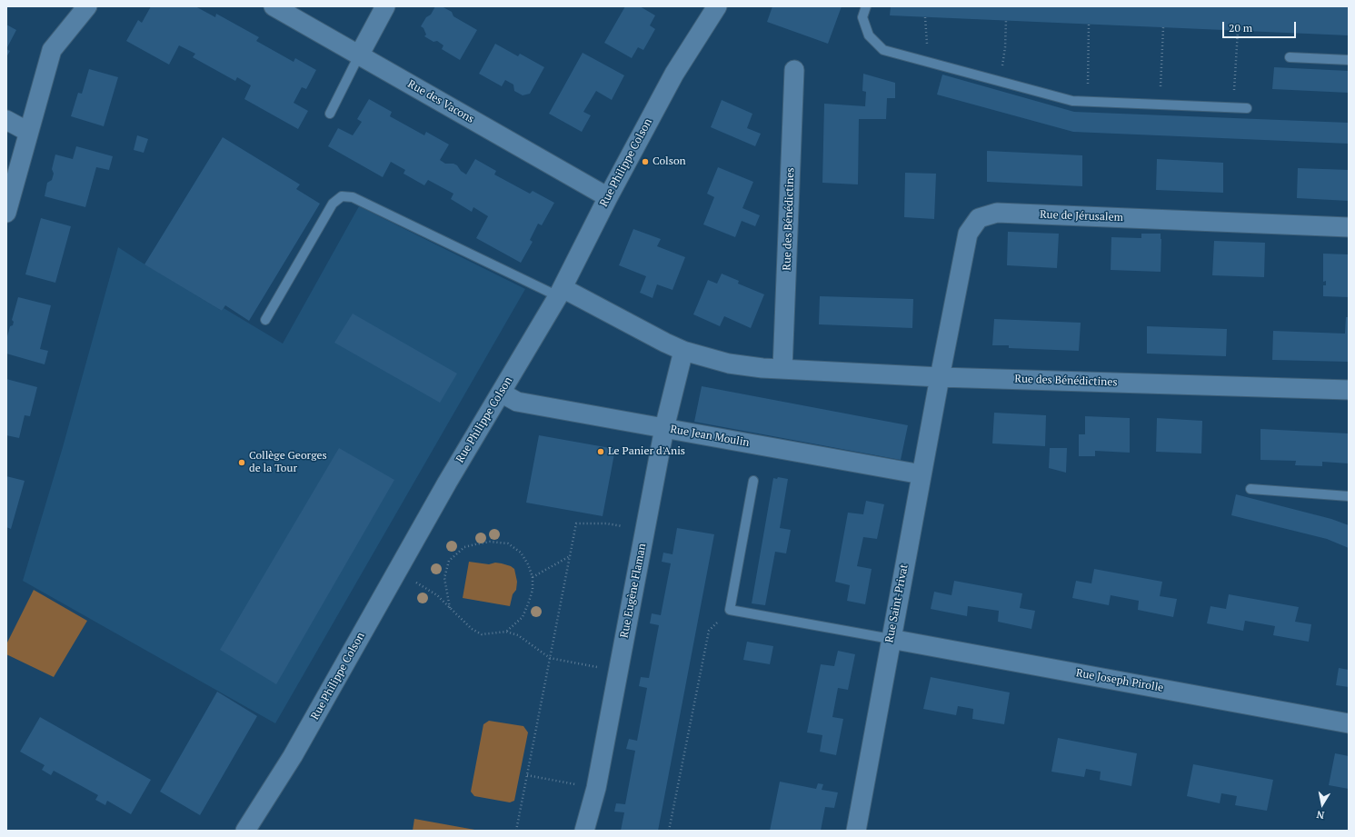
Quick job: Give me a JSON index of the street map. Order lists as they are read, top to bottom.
{
  "streets": {
    "street": [
      "Rue des Vacons",
      "Rue Philippe Colson",
      "Rue de Jérusalem",
      "Rue des Bénédictines",
      "Rue Jean Moulin",
      "Rue Eugène Flaman",
      "Rue Saint-Privat",
      "Rue Joseph Pirolle"
    ]
  },
  "crossings": [
    ["Rue des Vacons", "Rue Philippe Colson"],
    ["Rue Philippe Colson", "Rue des Bénédictines"],
    ["Rue Philippe Colson", "Rue Jean Moulin"],
    ["Rue de Jérusalem", "Rue des Bénédictines"],
    ["Rue de Jérusalem", "Rue Saint-Privat"],
    ["Rue des Bénédictines", "Rue Eugène Flaman"],
    ["Rue des Bénédictines", "Rue Saint-Privat"],
    ["Rue Jean Moulin", "Rue Eugène Flaman"],
    ["Rue Jean Moulin", "Rue Saint-Privat"],
    ["Rue Saint-Privat", "Rue Joseph Pirolle"]
  ],
  "places": ["Colson", "Le Panier d'Anis", "Collège Georges de la Tour"],
  "scale_bar": "20 m",
  "north": "bottom"
}
